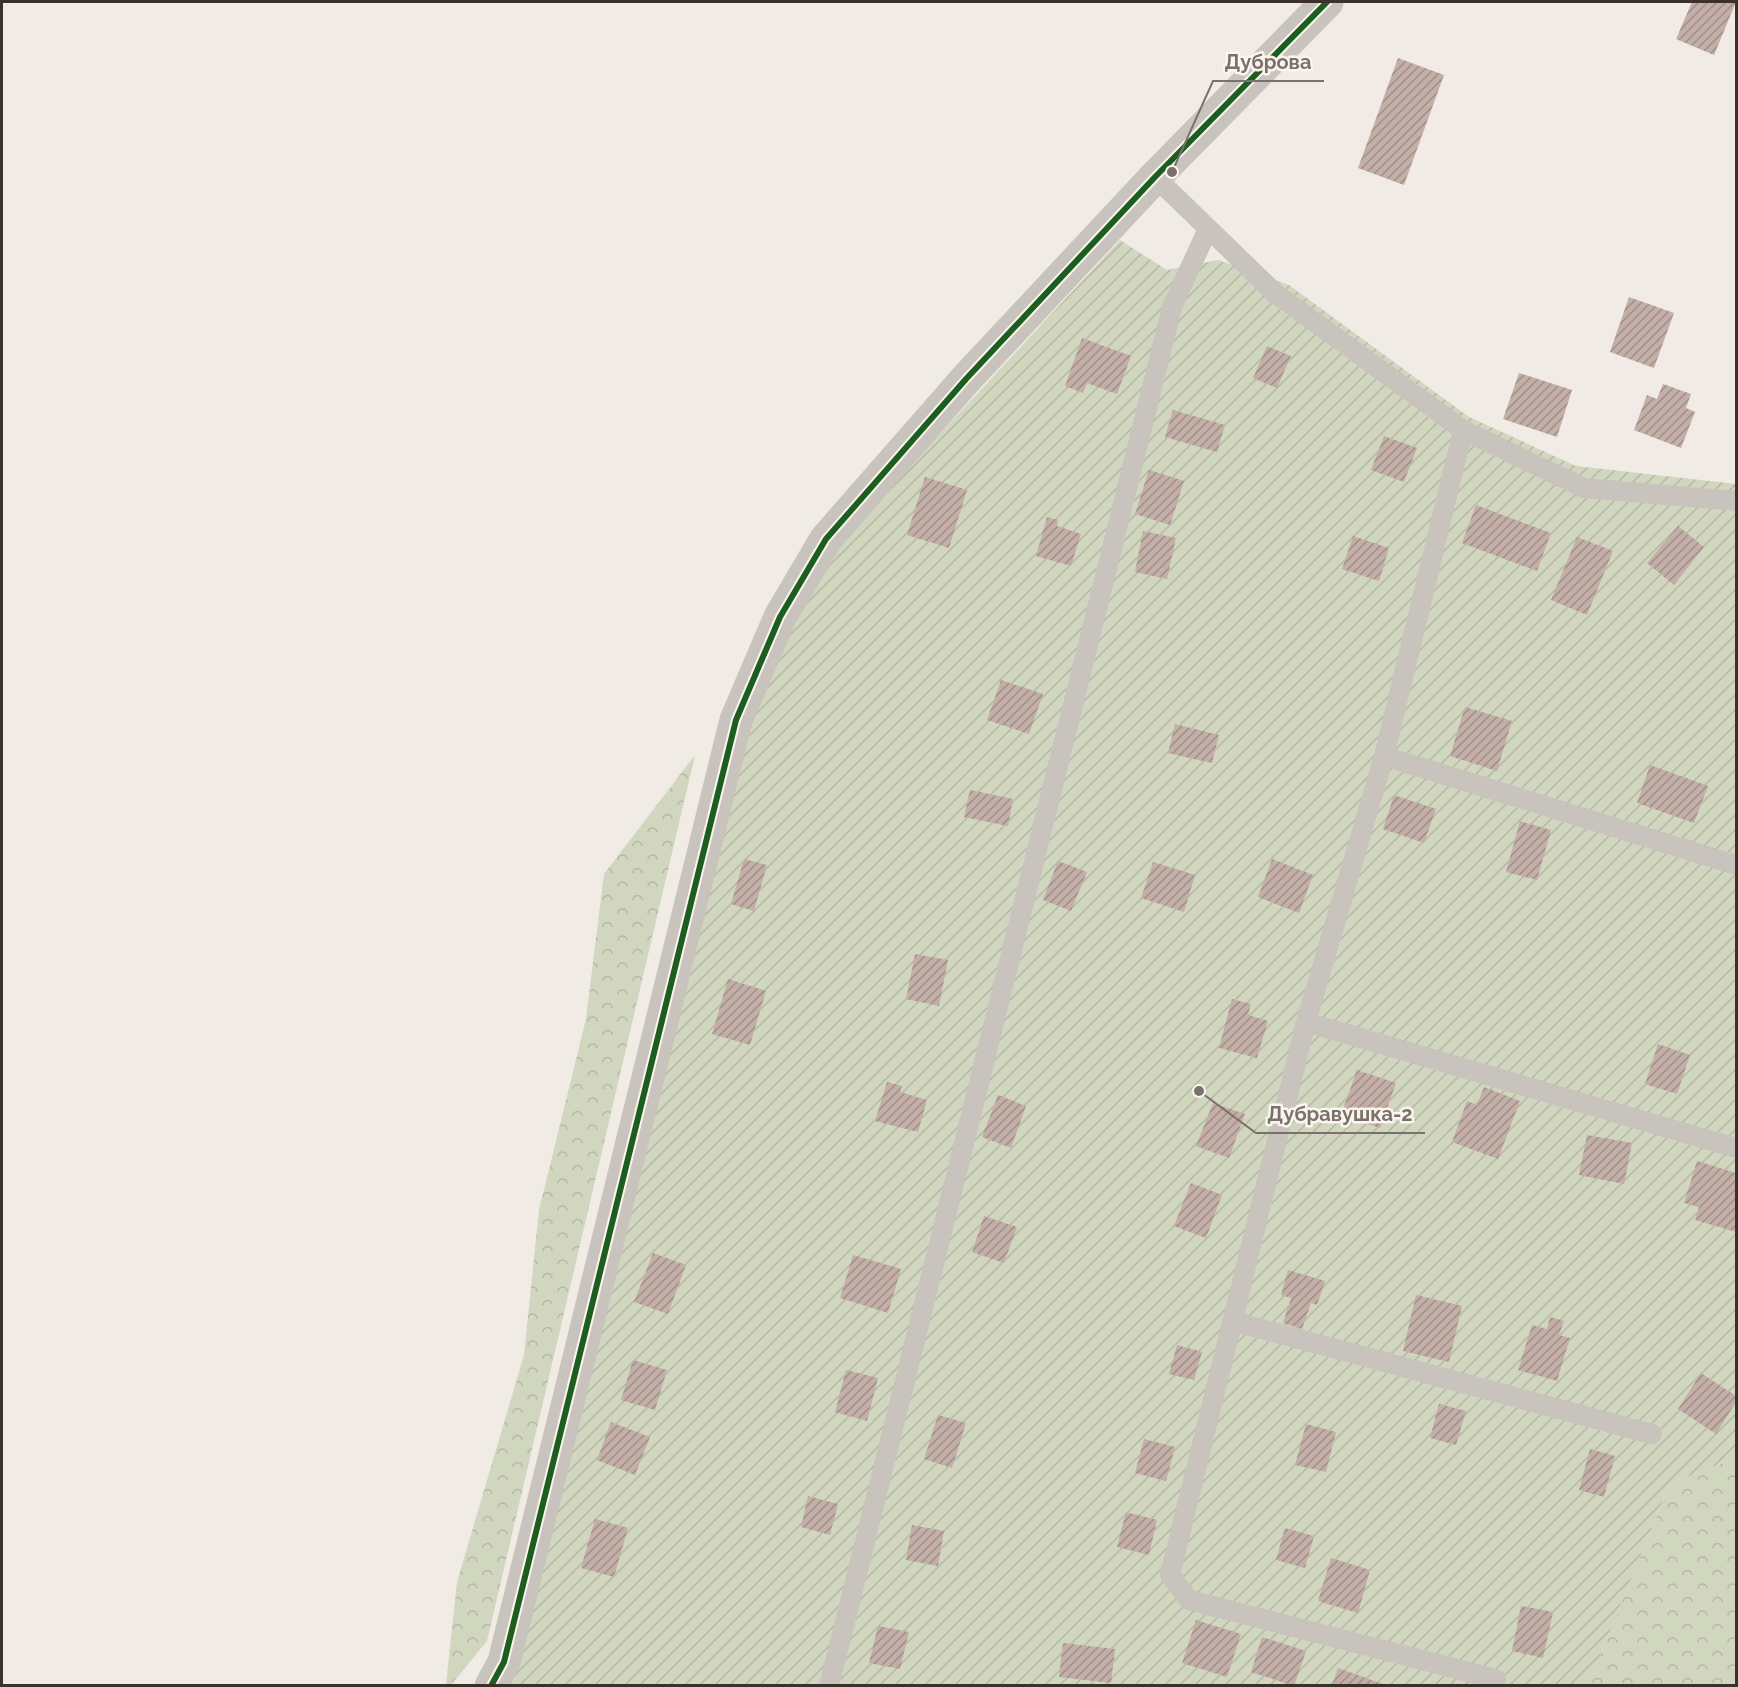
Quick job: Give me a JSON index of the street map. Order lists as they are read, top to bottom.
{
  "places": ["Дуброва", "Дубравушка-2"]
}
